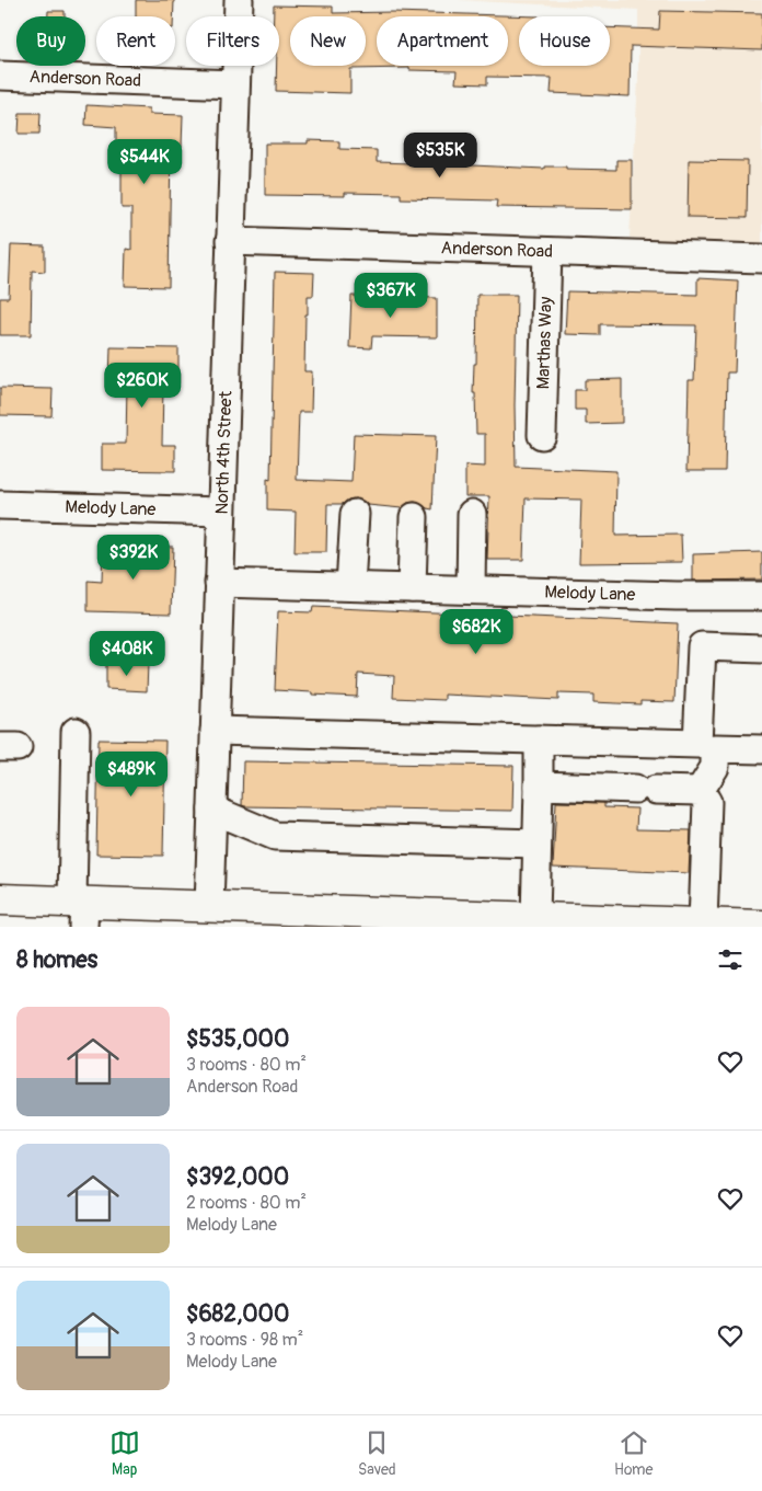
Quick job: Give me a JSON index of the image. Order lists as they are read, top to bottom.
{
  "streets": {
    "street": [
      "Anderson Road",
      "Marthas Way",
      "North 4th Street",
      "Melody Lane"
    ]
  },
  "crossings": [
    ["Anderson Road", "Marthas Way"],
    ["Anderson Road", "North 4th Street"],
    ["North 4th Street", "Melody Lane"]
  ],
  "page": {
    "chip": [
      "Buy",
      "Rent",
      "Filters",
      "New",
      "Apartment",
      "House"
    ],
    "price": [
      "$535K",
      "$544K",
      "$367K",
      "$260K",
      "$392K",
      "$682K",
      "$408K",
      "$489K"
    ],
    "heading": "8 homes",
    "list": [
      {
        "name": "$535,000",
        "note": "3 rooms · 80 m² · Anderson Road"
      },
      {
        "name": "$392,000",
        "note": "2 rooms · 80 m² · Melody Lane"
      },
      {
        "name": "$682,000",
        "note": "3 rooms · 98 m² · Melody Lane"
      }
    ],
    "tabs": ["Map", "Saved", "Home"]
  }
}
